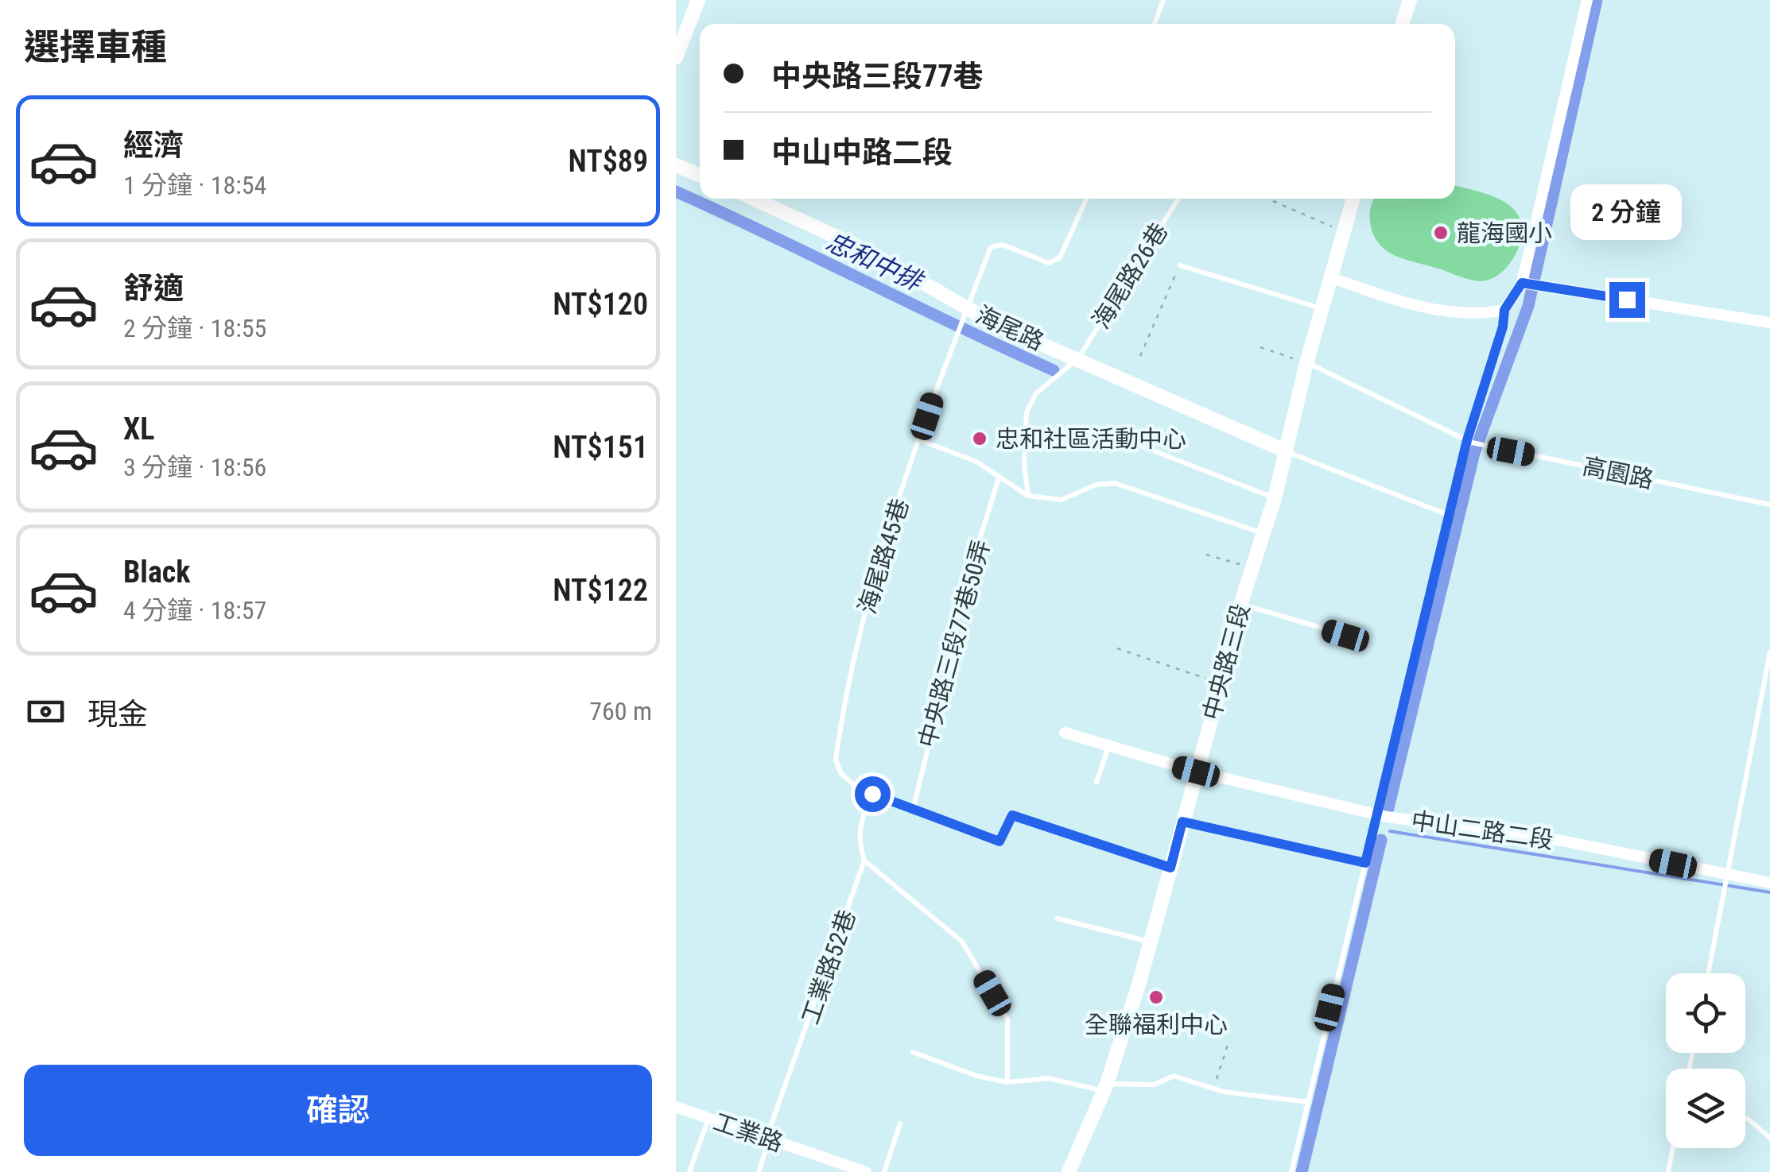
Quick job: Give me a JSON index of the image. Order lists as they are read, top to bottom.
{
  "streets": {
    "street": [
      "海尾路",
      "中央路三段",
      "中山二路二段",
      "工業路"
    ],
    "lane": [
      "海尾路26巷",
      "高園路",
      "海尾路45巷",
      "中央路三段77巷50弄",
      "工業路52巷"
    ]
  },
  "crossings": [
    ["海尾路26巷", "海尾路"],
    ["海尾路", "海尾路45巷"],
    ["海尾路", "中央路三段"],
    ["高園路", "中央路三段"],
    ["海尾路45巷", "中央路三段77巷50弄"],
    ["海尾路45巷", "中央路三段"],
    ["海尾路45巷", "工業路52巷"],
    ["中央路三段", "中山二路二段"],
    ["工業路52巷", "工業路"]
  ],
  "water": ["忠和中排"],
  "places": ["龍海國小", "忠和社區活動中心", "全聯福利中心"],
  "page": {
    "heading": "選擇車種",
    "banner": ["中央路三段77巷", "中山中路二段"],
    "list": [
      {
        "name": "經濟",
        "note": "1 分鐘 · 18:54",
        "value": "NT$89"
      },
      {
        "name": "舒適",
        "note": "2 分鐘 · 18:55",
        "value": "NT$120"
      },
      {
        "name": "XL",
        "note": "3 分鐘 · 18:56",
        "value": "NT$151"
      },
      {
        "name": "Black",
        "note": "4 分鐘 · 18:57",
        "value": "NT$122"
      }
    ],
    "bubble": "2 分鐘",
    "pay": ["現金", "760 m"],
    "buttons": "確認"
  }
}
